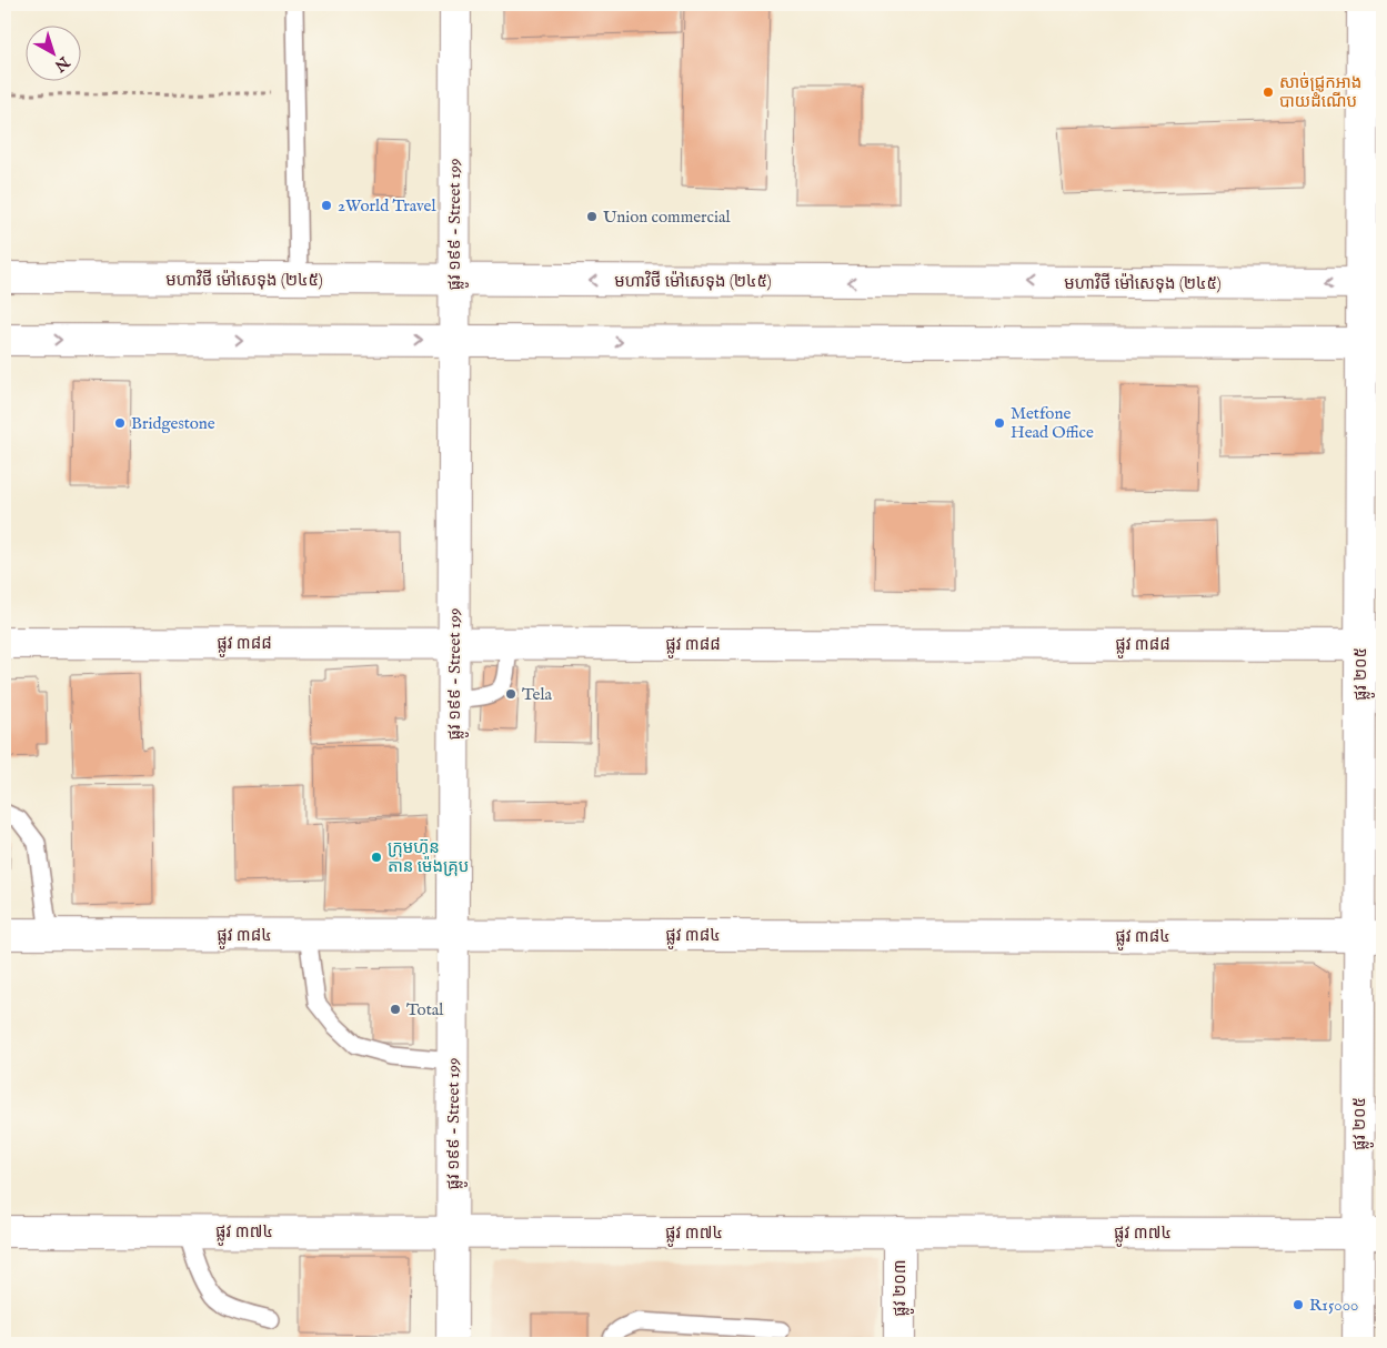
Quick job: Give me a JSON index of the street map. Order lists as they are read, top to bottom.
{
  "streets": {
    "street": [
      "ផ្លូវ ១៩៩ - Street 199",
      "មហាវិថី ម៉ៅសេទុង (២៤៥)",
      "ផ្លូវ ៣៨៨",
      "ផ្លូវ ២០៥",
      "ផ្លូវ ៣៨៤",
      "ផ្លូវ ៣៧៤",
      "ផ្លូវ ២០៣"
    ]
  },
  "crossings": [
    ["ផ្លូវ ១៩៩ - Street 199", "មហាវិថី ម៉ៅសេទុង (២៤៥)"],
    ["ផ្លូវ ១៩៩ - Street 199", "ផ្លូវ ៣៨៨"],
    ["ផ្លូវ ១៩៩ - Street 199", "ផ្លូវ ៣៨៤"],
    ["ផ្លូវ ១៩៩ - Street 199", "ផ្លូវ ៣៧៤"],
    ["មហាវិថី ម៉ៅសេទុង (២៤៥)", "ផ្លូវ ២០៥"],
    ["ផ្លូវ ៣៨៨", "ផ្លូវ ២០៥"],
    ["ផ្លូវ ២០៥", "ផ្លូវ ៣៨៤"],
    ["ផ្លូវ ២០៥", "ផ្លូវ ៣៧៤"],
    ["ផ្លូវ ៣៧៤", "ផ្លូវ ២០៣"]
  ],
  "places": [
    "សាច់ជ្រូកអាង បាយដំណើប",
    "2World Travel",
    "Union commercial",
    "Bridgestone",
    "Metfone Head Office",
    "Tela",
    "ក្រុមហ៊ុន តាន ម៉េងគ្រុប",
    "Total",
    "R15000"
  ],
  "north": "bottom right"
}
